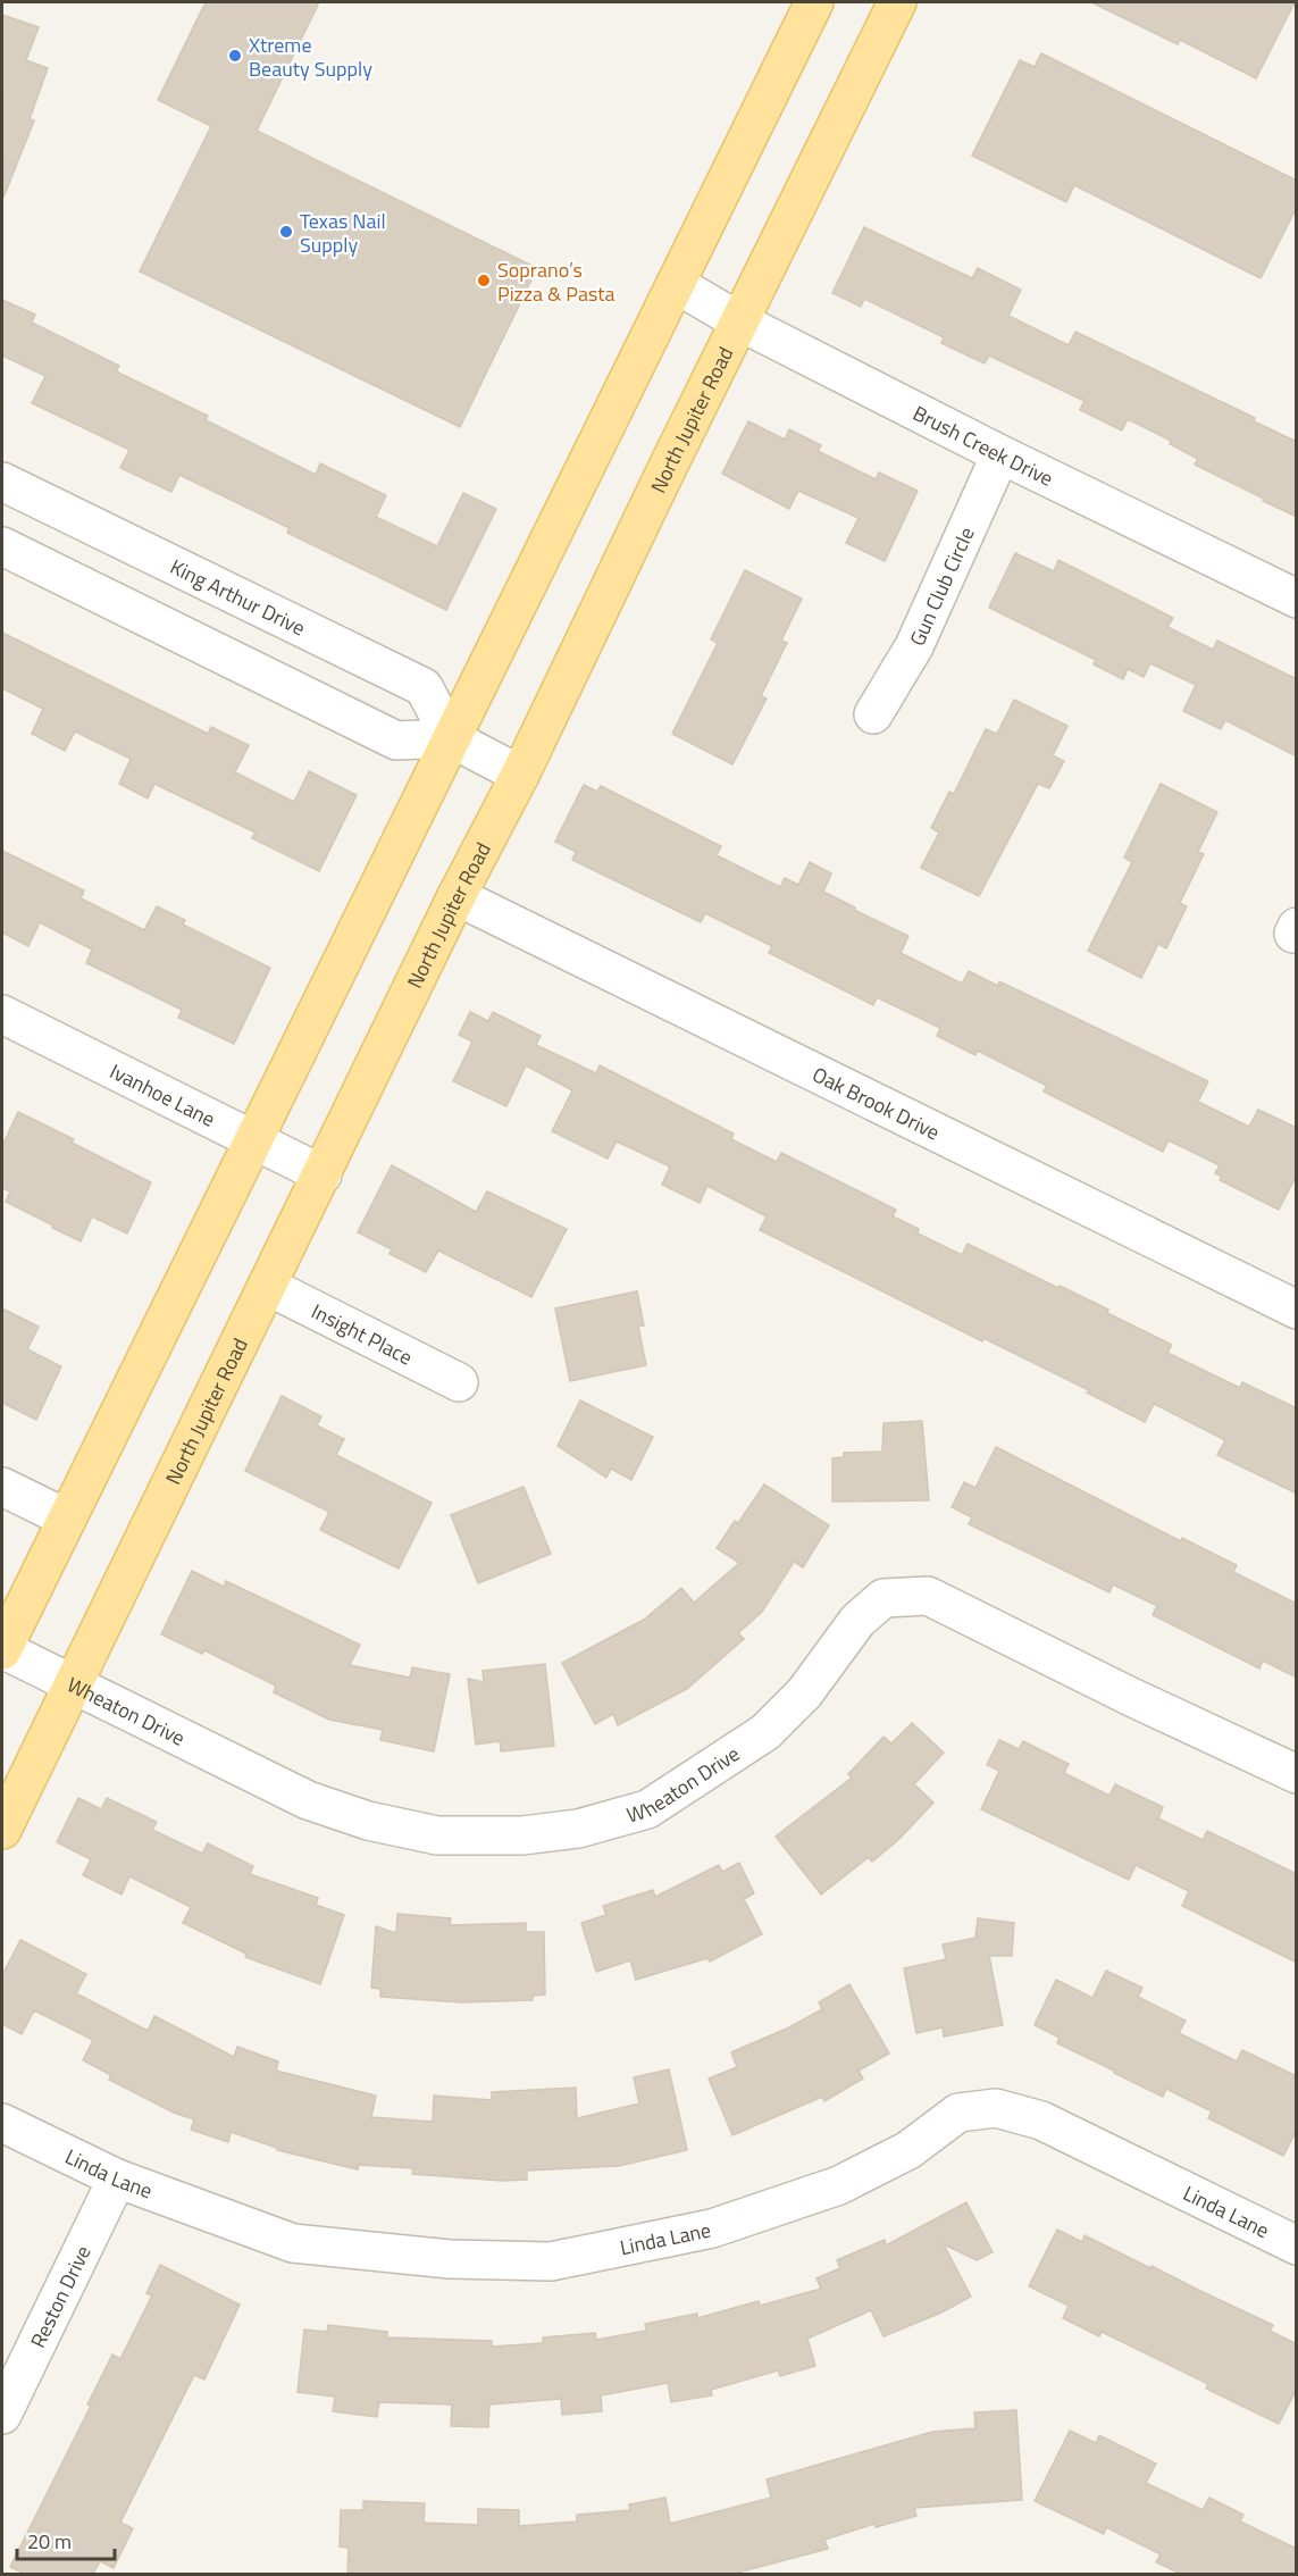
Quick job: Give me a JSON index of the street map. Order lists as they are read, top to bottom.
{
  "streets": {
    "main road": ["North Jupiter Road"],
    "street": [
      "Brush Creek Drive",
      "Gun Club Circle",
      "King Arthur Drive",
      "Ivanhoe Lane",
      "Oak Brook Drive",
      "Insight Place",
      "Wheaton Drive",
      "Linda Lane",
      "Reston Drive"
    ]
  },
  "crossings": [
    ["North Jupiter Road", "Brush Creek Drive"],
    ["North Jupiter Road", "Ivanhoe Lane"],
    ["North Jupiter Road", "Oak Brook Drive"],
    ["North Jupiter Road", "Insight Place"],
    ["North Jupiter Road", "Wheaton Drive"],
    ["Brush Creek Drive", "Gun Club Circle"],
    ["Linda Lane", "Reston Drive"]
  ],
  "places": ["Xtreme Beauty Supply", "Texas Nail Supply", "Soprano’s Pizza & Pasta"],
  "scale_bar": "20 m"
}
